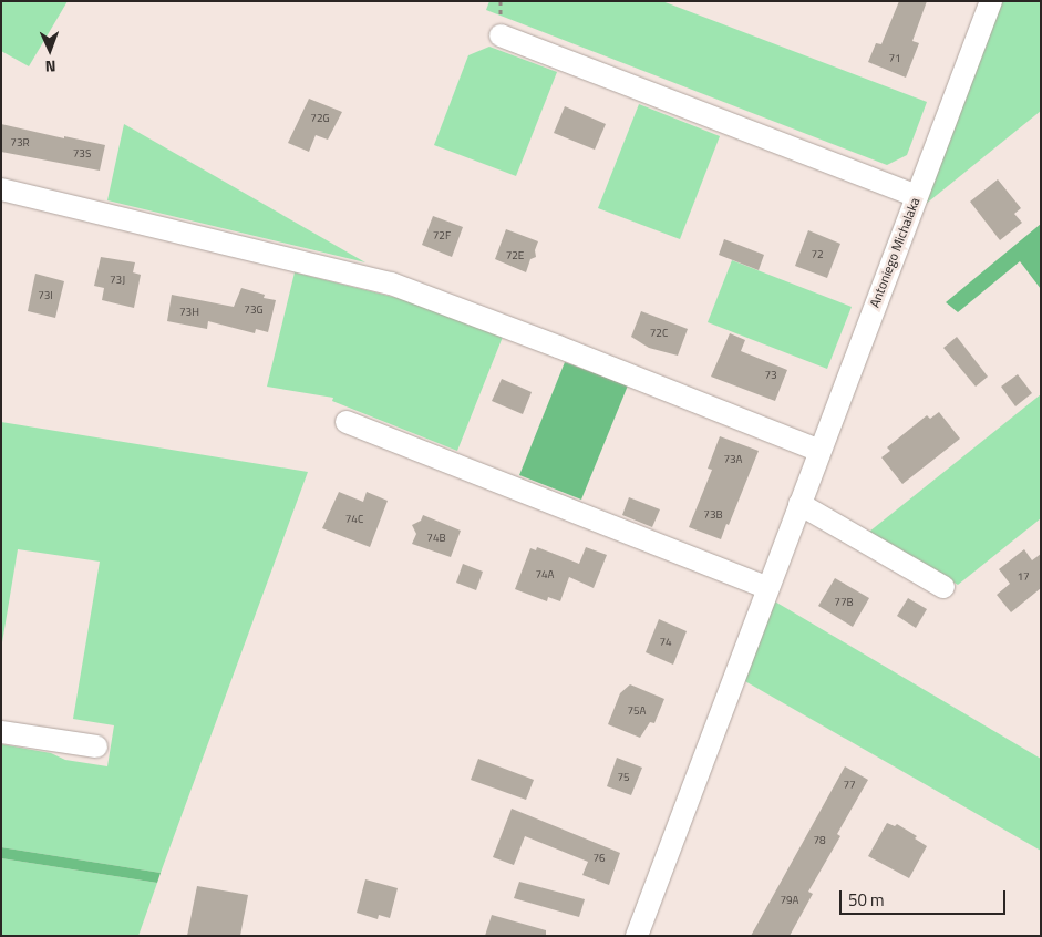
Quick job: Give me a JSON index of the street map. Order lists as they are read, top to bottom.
{
  "streets": {
    "street": ["Antoniego Michalaka"]
  },
  "house_numbers": [
    "71",
    "72G",
    "73R",
    "73S",
    "72F",
    "72",
    "72E",
    "73J",
    "73I",
    "73G",
    "73H",
    "72C",
    "73",
    "73A",
    "73B",
    "74C",
    "74B",
    "74A",
    "17",
    "77B",
    "74",
    "75A",
    "75",
    "77",
    "78",
    "76",
    "79A"
  ],
  "scale_bar": "50 m",
  "north": "bottom"
}
